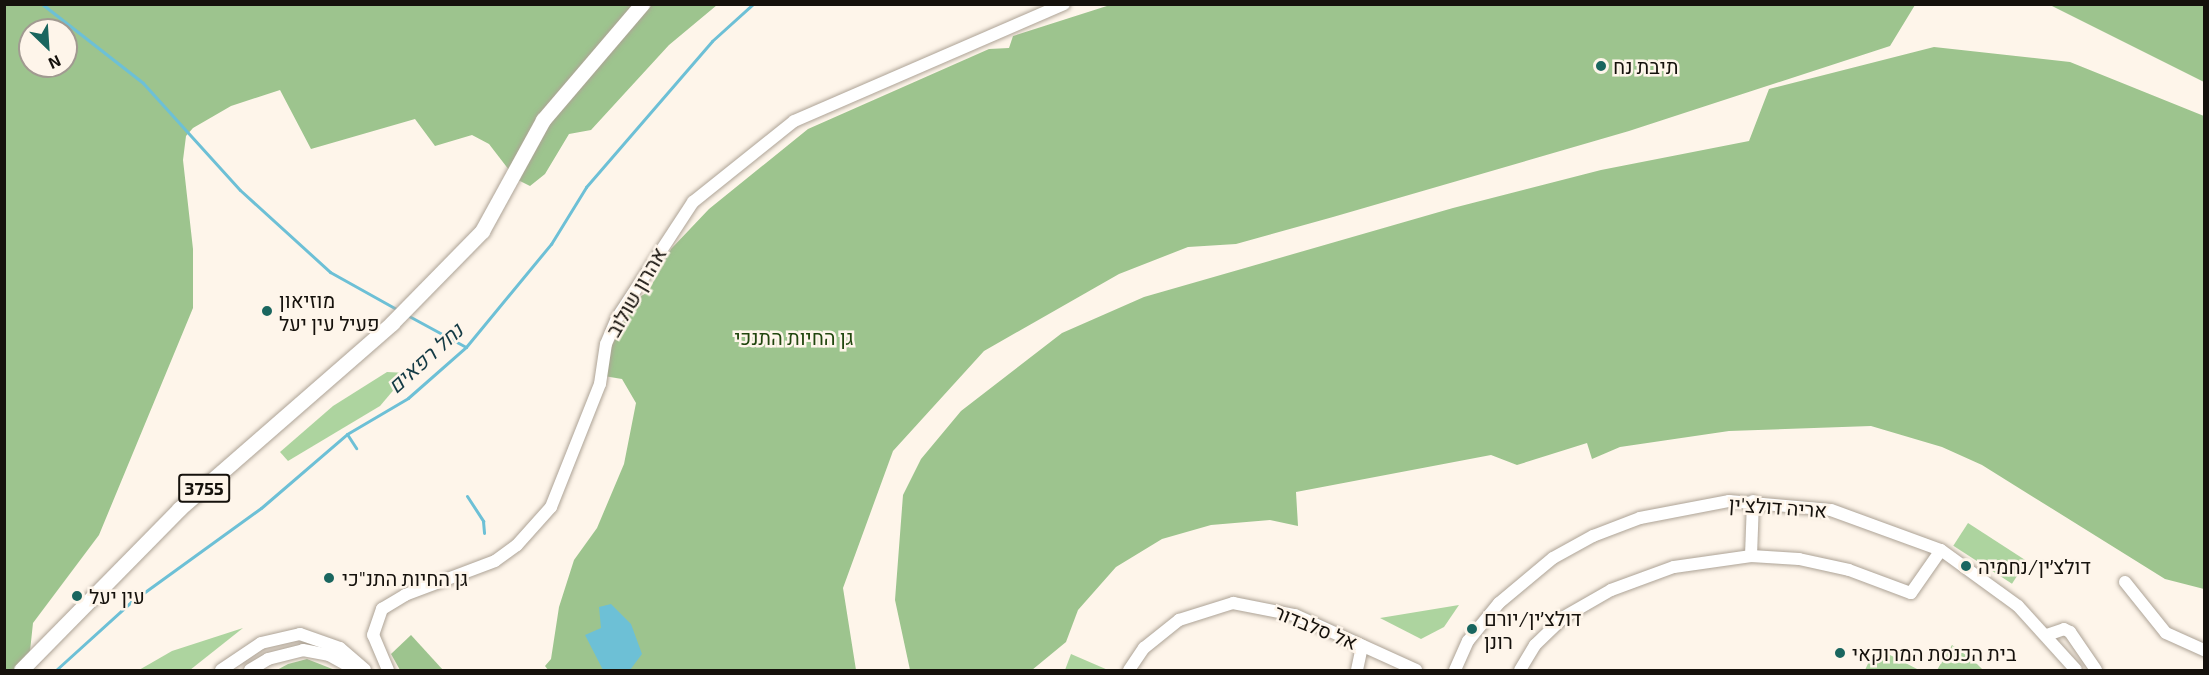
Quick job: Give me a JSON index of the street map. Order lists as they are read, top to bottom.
{
  "streets": {
    "main road": ["3755"],
    "street": ["אהרון שולוב", "אריה דולצ'ין", "אל סלבדור"]
  },
  "water": ["נחל רפאים"],
  "parks": ["גן החיות התנכי"],
  "places": [
    "תיבת נח",
    "מוזיאון פעיל עין יעל",
    "דולצ׳ין/נחמיה",
    "גן החיות התנ\"כי",
    "עין יעל",
    "דולצ׳ין/יורם רונן",
    "בית הכנסת המרוקאי"
  ],
  "north": "bottom right"
}
